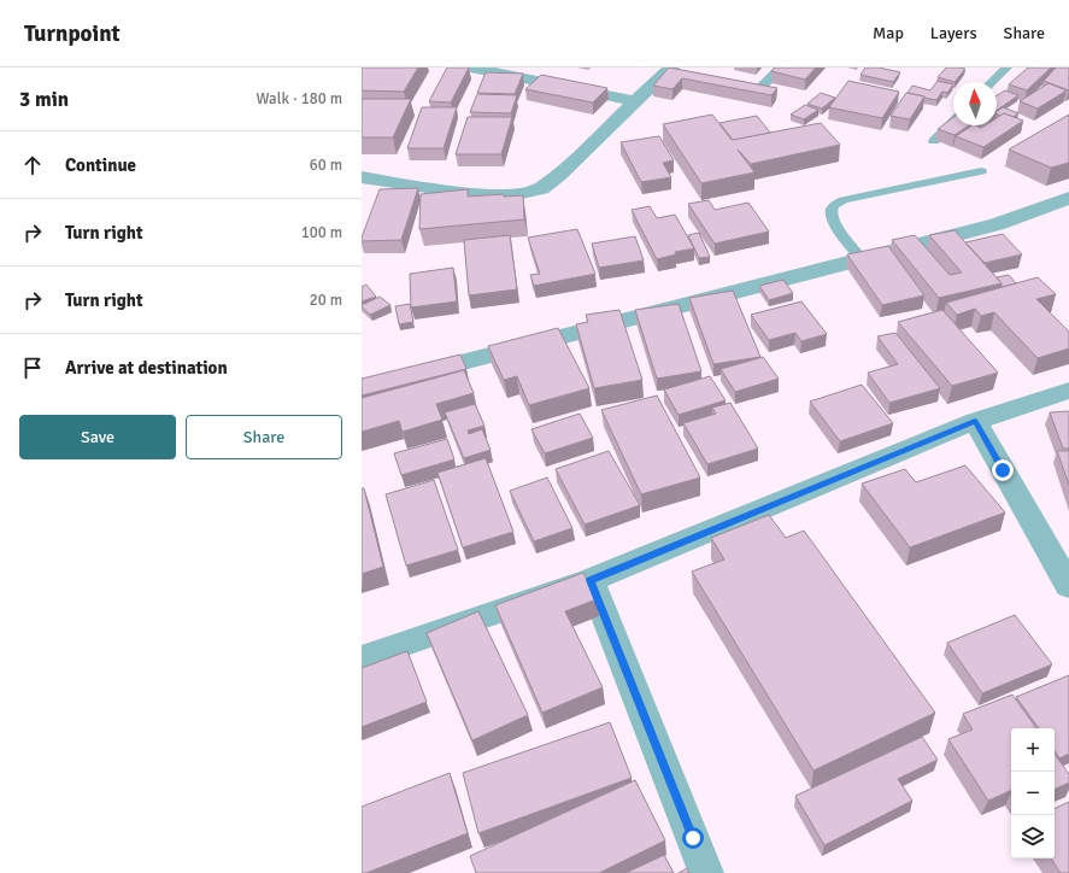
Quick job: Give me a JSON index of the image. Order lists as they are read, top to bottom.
{
  "north": "top",
  "page": {
    "header": "Turnpoint",
    "nav": ["Map", "Layers", "Share"],
    "heading": ["3 min", "Walk · 180 m"],
    "list": [
      ["Continue", "60 m"],
      ["Turn right", "100 m"],
      ["Turn right", "20 m"],
      "Arrive at destination"
    ],
    "buttons": ["Save", "Share"],
    "map_buttons": ["+", "−"]
  }
}
